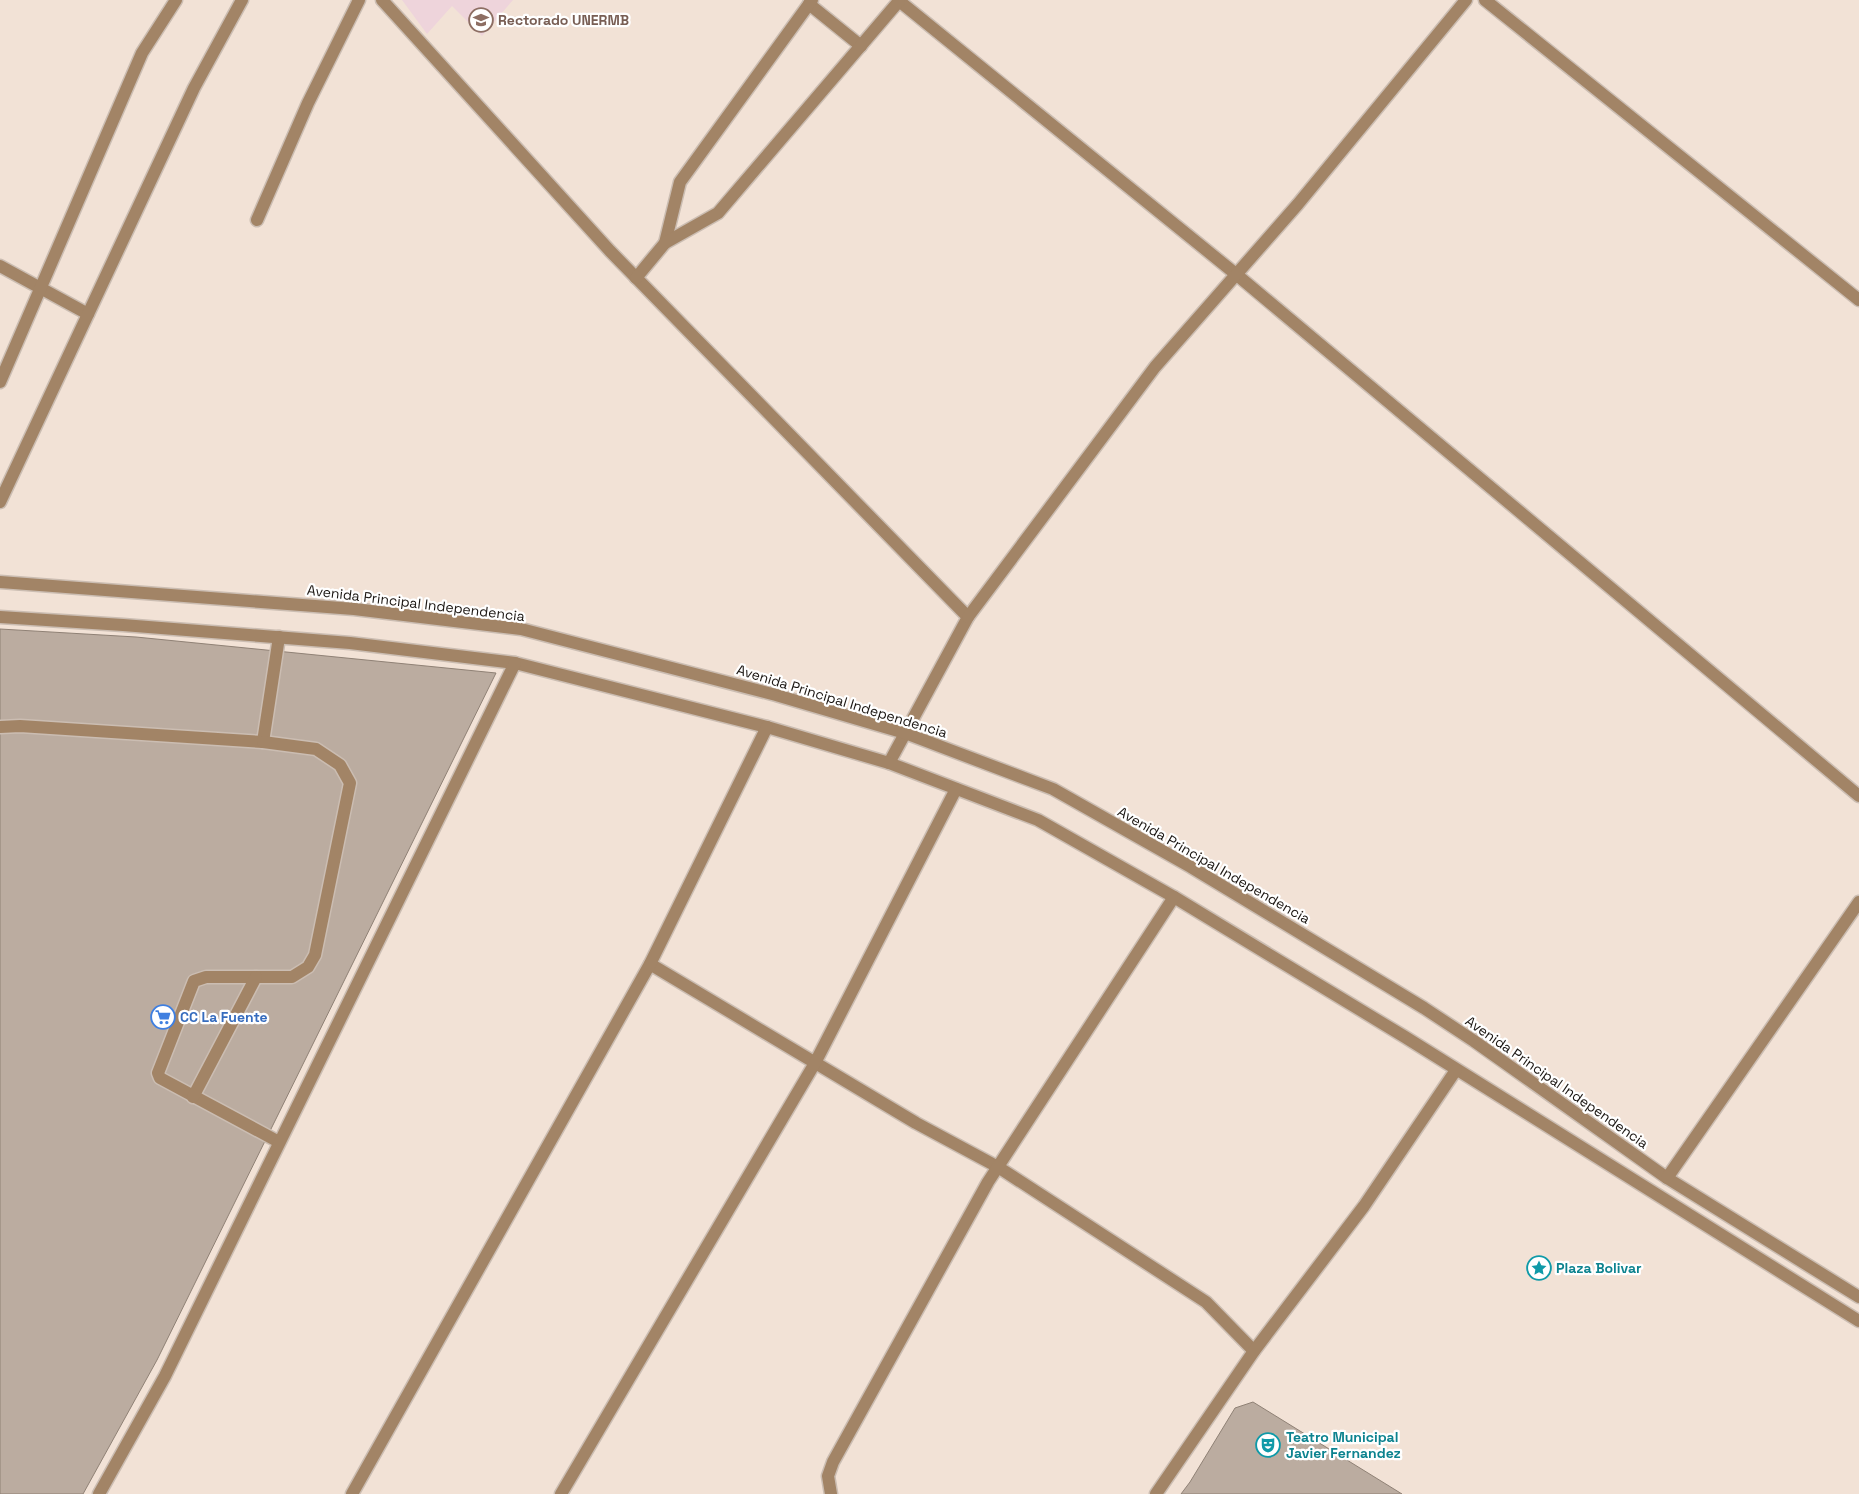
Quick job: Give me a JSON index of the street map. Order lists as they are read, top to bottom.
{
  "streets": {
    "street": ["Avenida Principal Independencia"]
  },
  "places": {
    "school or university": ["Rectorado UNERMB"],
    "supermarket": ["CC La Fuente"],
    "place": ["Plaza Bolivar"],
    "theatre": ["Teatro Municipal Javier Fernandez"]
  }
}
